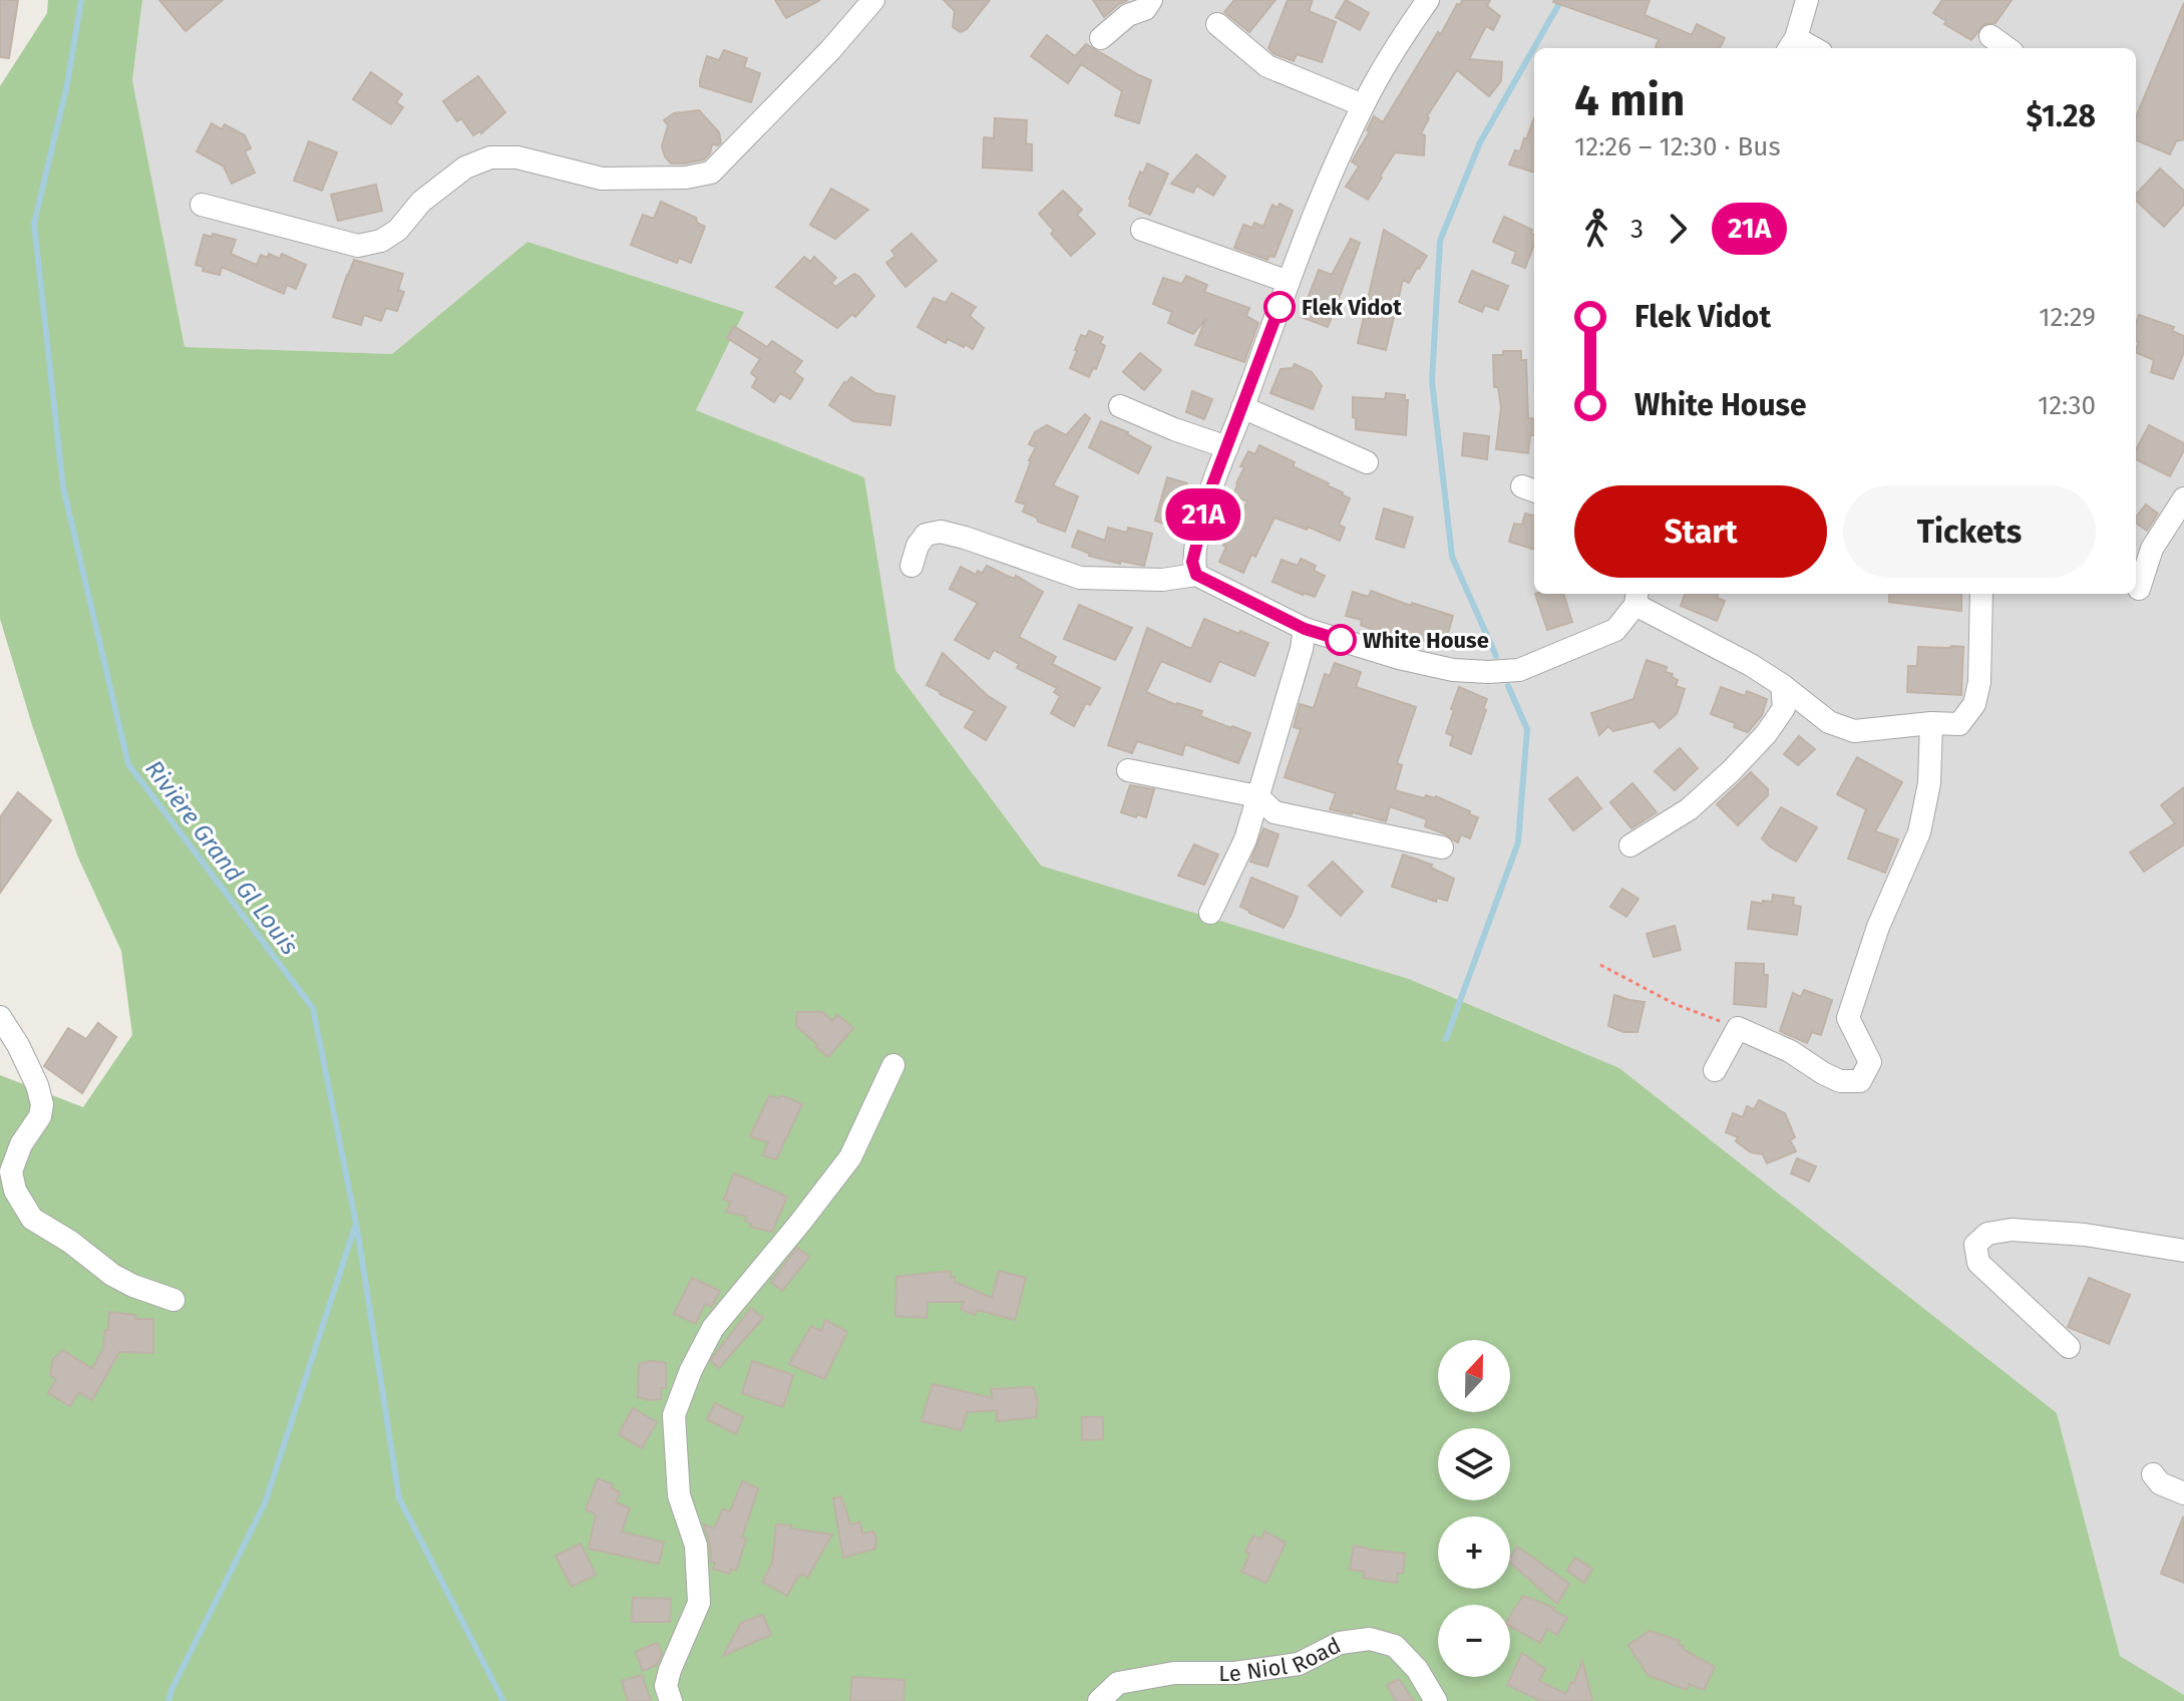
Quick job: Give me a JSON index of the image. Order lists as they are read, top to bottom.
{
  "streets": {
    "street": ["Le Niol Road"]
  },
  "water": ["Rivière Grand Gl Louis"],
  "places": ["Flek Vidot", "White House"],
  "lines": ["bus line 21A"],
  "north": "top",
  "page": {
    "on_map": "21A",
    "heading": ["4 min", "12:26 – 12:30 · Bus", "$1.28"],
    "legs": ["3", "21A"],
    "list": [
      {
        "name": "Flek Vidot",
        "value": "12:29"
      },
      {
        "name": "White House",
        "value": "12:30"
      }
    ],
    "buttons": ["Start", "Tickets"],
    "map_buttons": ["+", "−"]
  }
}
